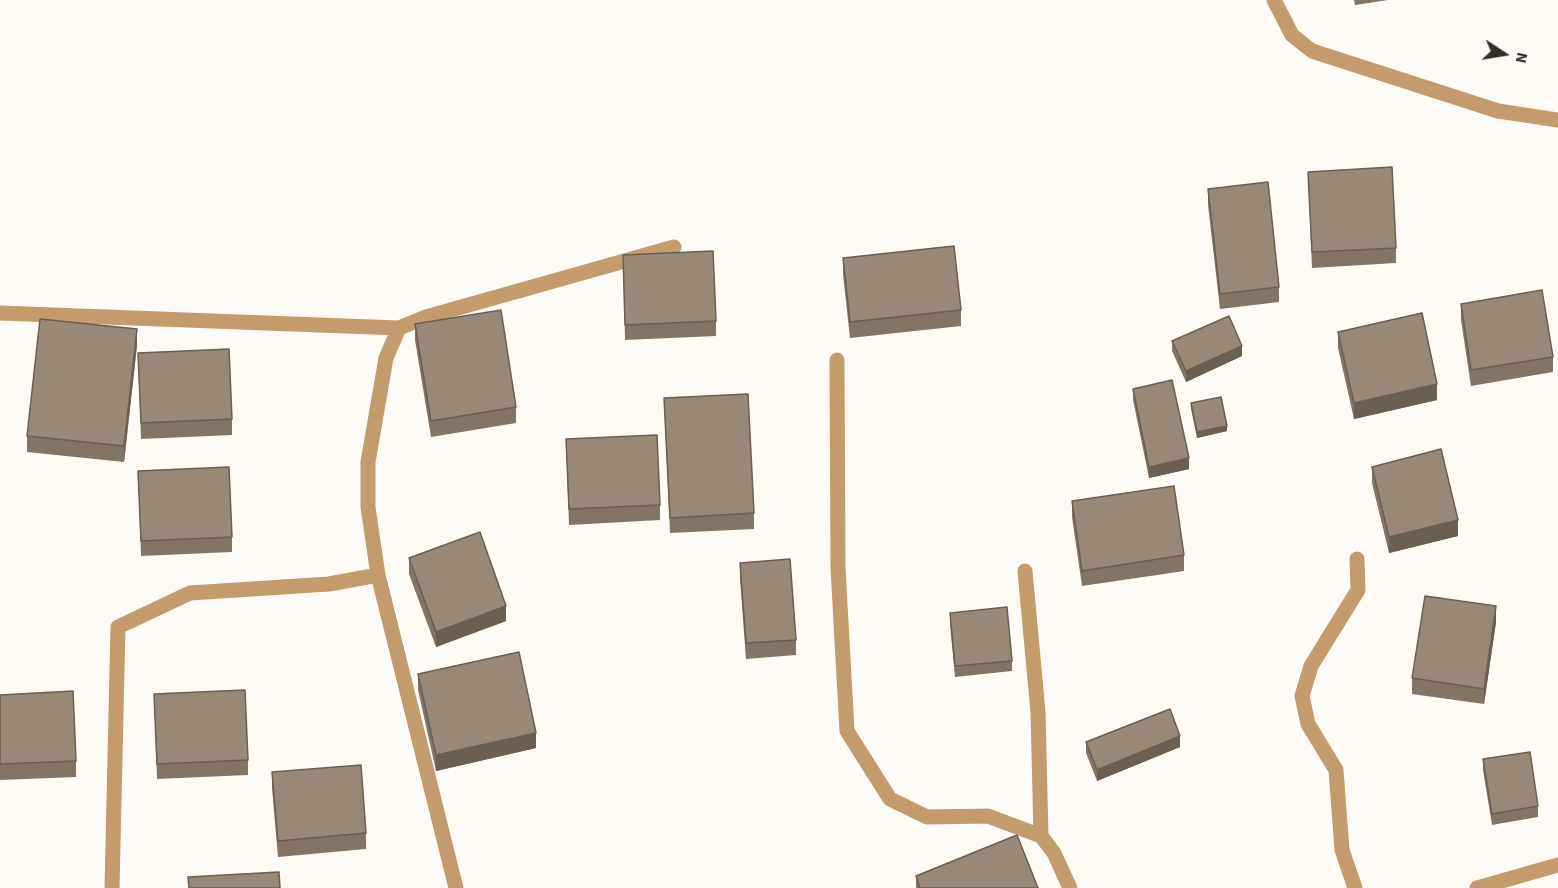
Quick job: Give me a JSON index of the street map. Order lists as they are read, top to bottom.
{
  "north": "right"
}
